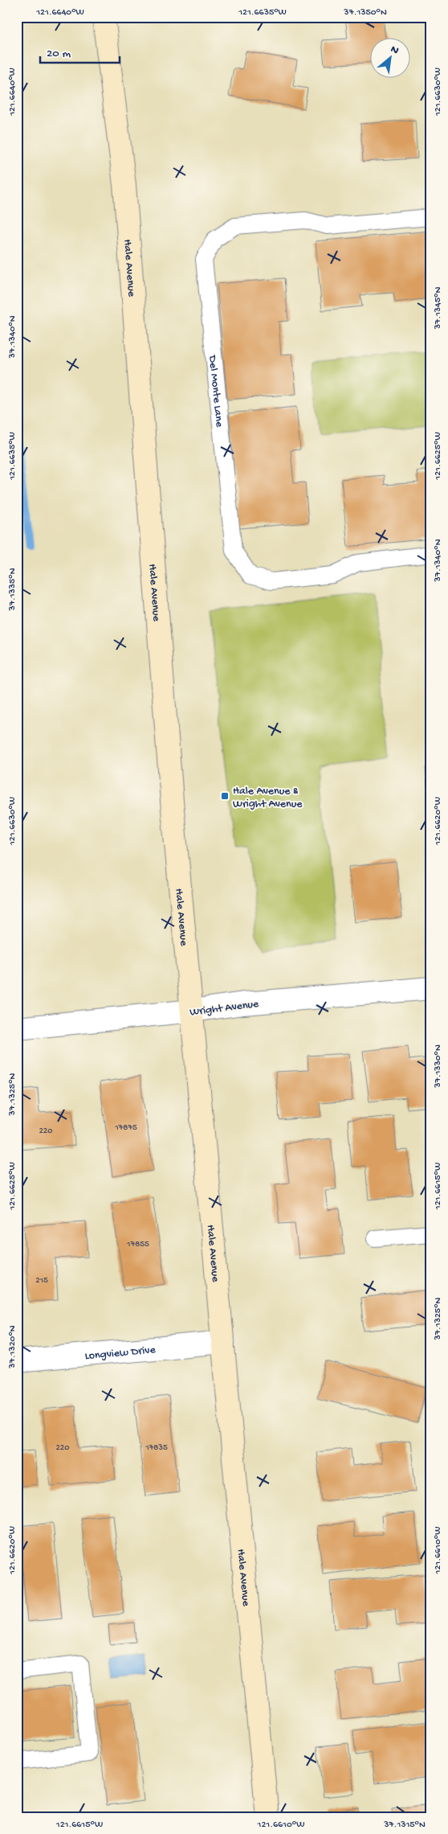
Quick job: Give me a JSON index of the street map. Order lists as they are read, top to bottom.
{
  "streets": {
    "main road": ["Hale Avenue"],
    "street": ["Wright Avenue", "Longview Drive"],
    "lane": ["Del Monte Lane"]
  },
  "crossings": [
    ["Hale Avenue", "Wright Avenue"],
    ["Hale Avenue", "Longview Drive"]
  ],
  "places": {
    "transit": ["Hale Avenue & Wright Avenue"]
  },
  "house_numbers": [
    "17875",
    "220",
    "17855",
    "215",
    "220",
    "17835"
  ],
  "scale_bar": "20 m",
  "north": "top right",
  "coordinates": [
    "121.6640°W",
    "121.6635°W",
    "37.1350°N",
    "121.6630°W",
    "37.1345°N",
    "37.1340°N",
    "121.6625°W",
    "37.1335°N",
    "121.6620°W",
    "37.1330°N",
    "37.1325°N",
    "121.6615°W",
    "37.1320°N",
    "121.6610°W",
    "37.1315°N"
  ]
}
